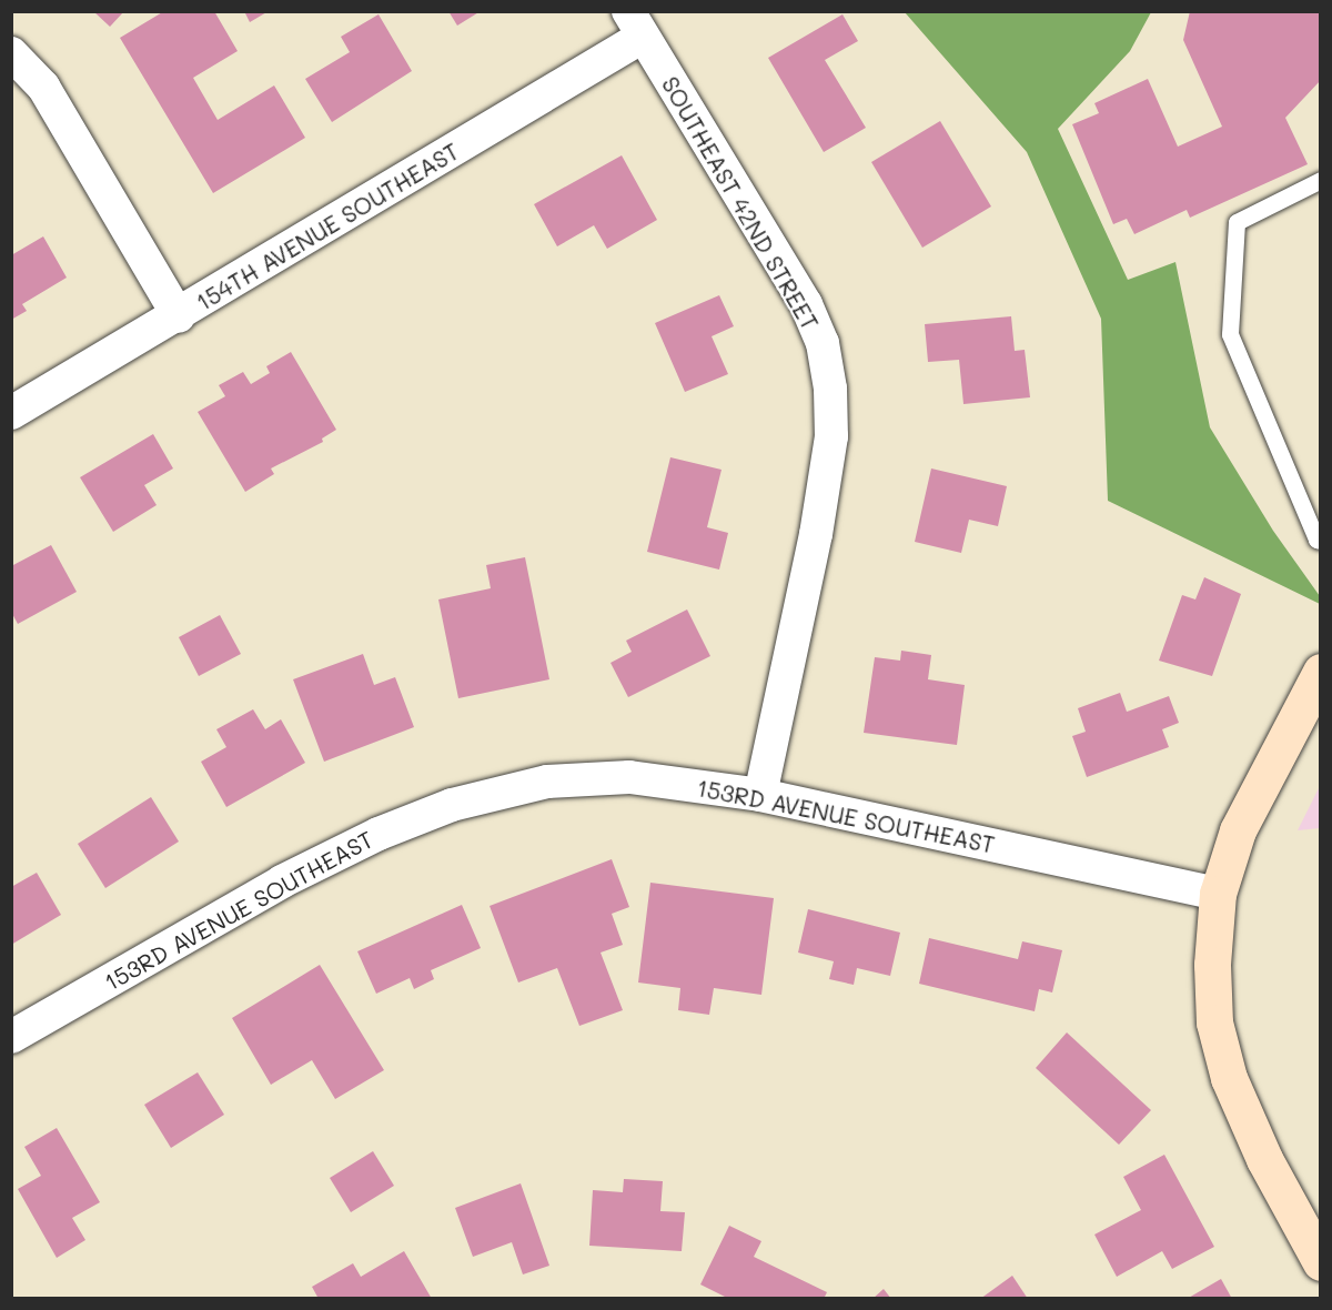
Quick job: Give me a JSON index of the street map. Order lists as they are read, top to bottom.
{
  "streets": {
    "street": ["SOUTHEAST 42ND STREET", "154TH AVENUE SOUTHEAST", "153RD AVENUE SOUTHEAST"]
  },
  "crossings": [
    ["SOUTHEAST 42ND STREET", "154TH AVENUE SOUTHEAST"],
    ["SOUTHEAST 42ND STREET", "153RD AVENUE SOUTHEAST"]
  ]
}
